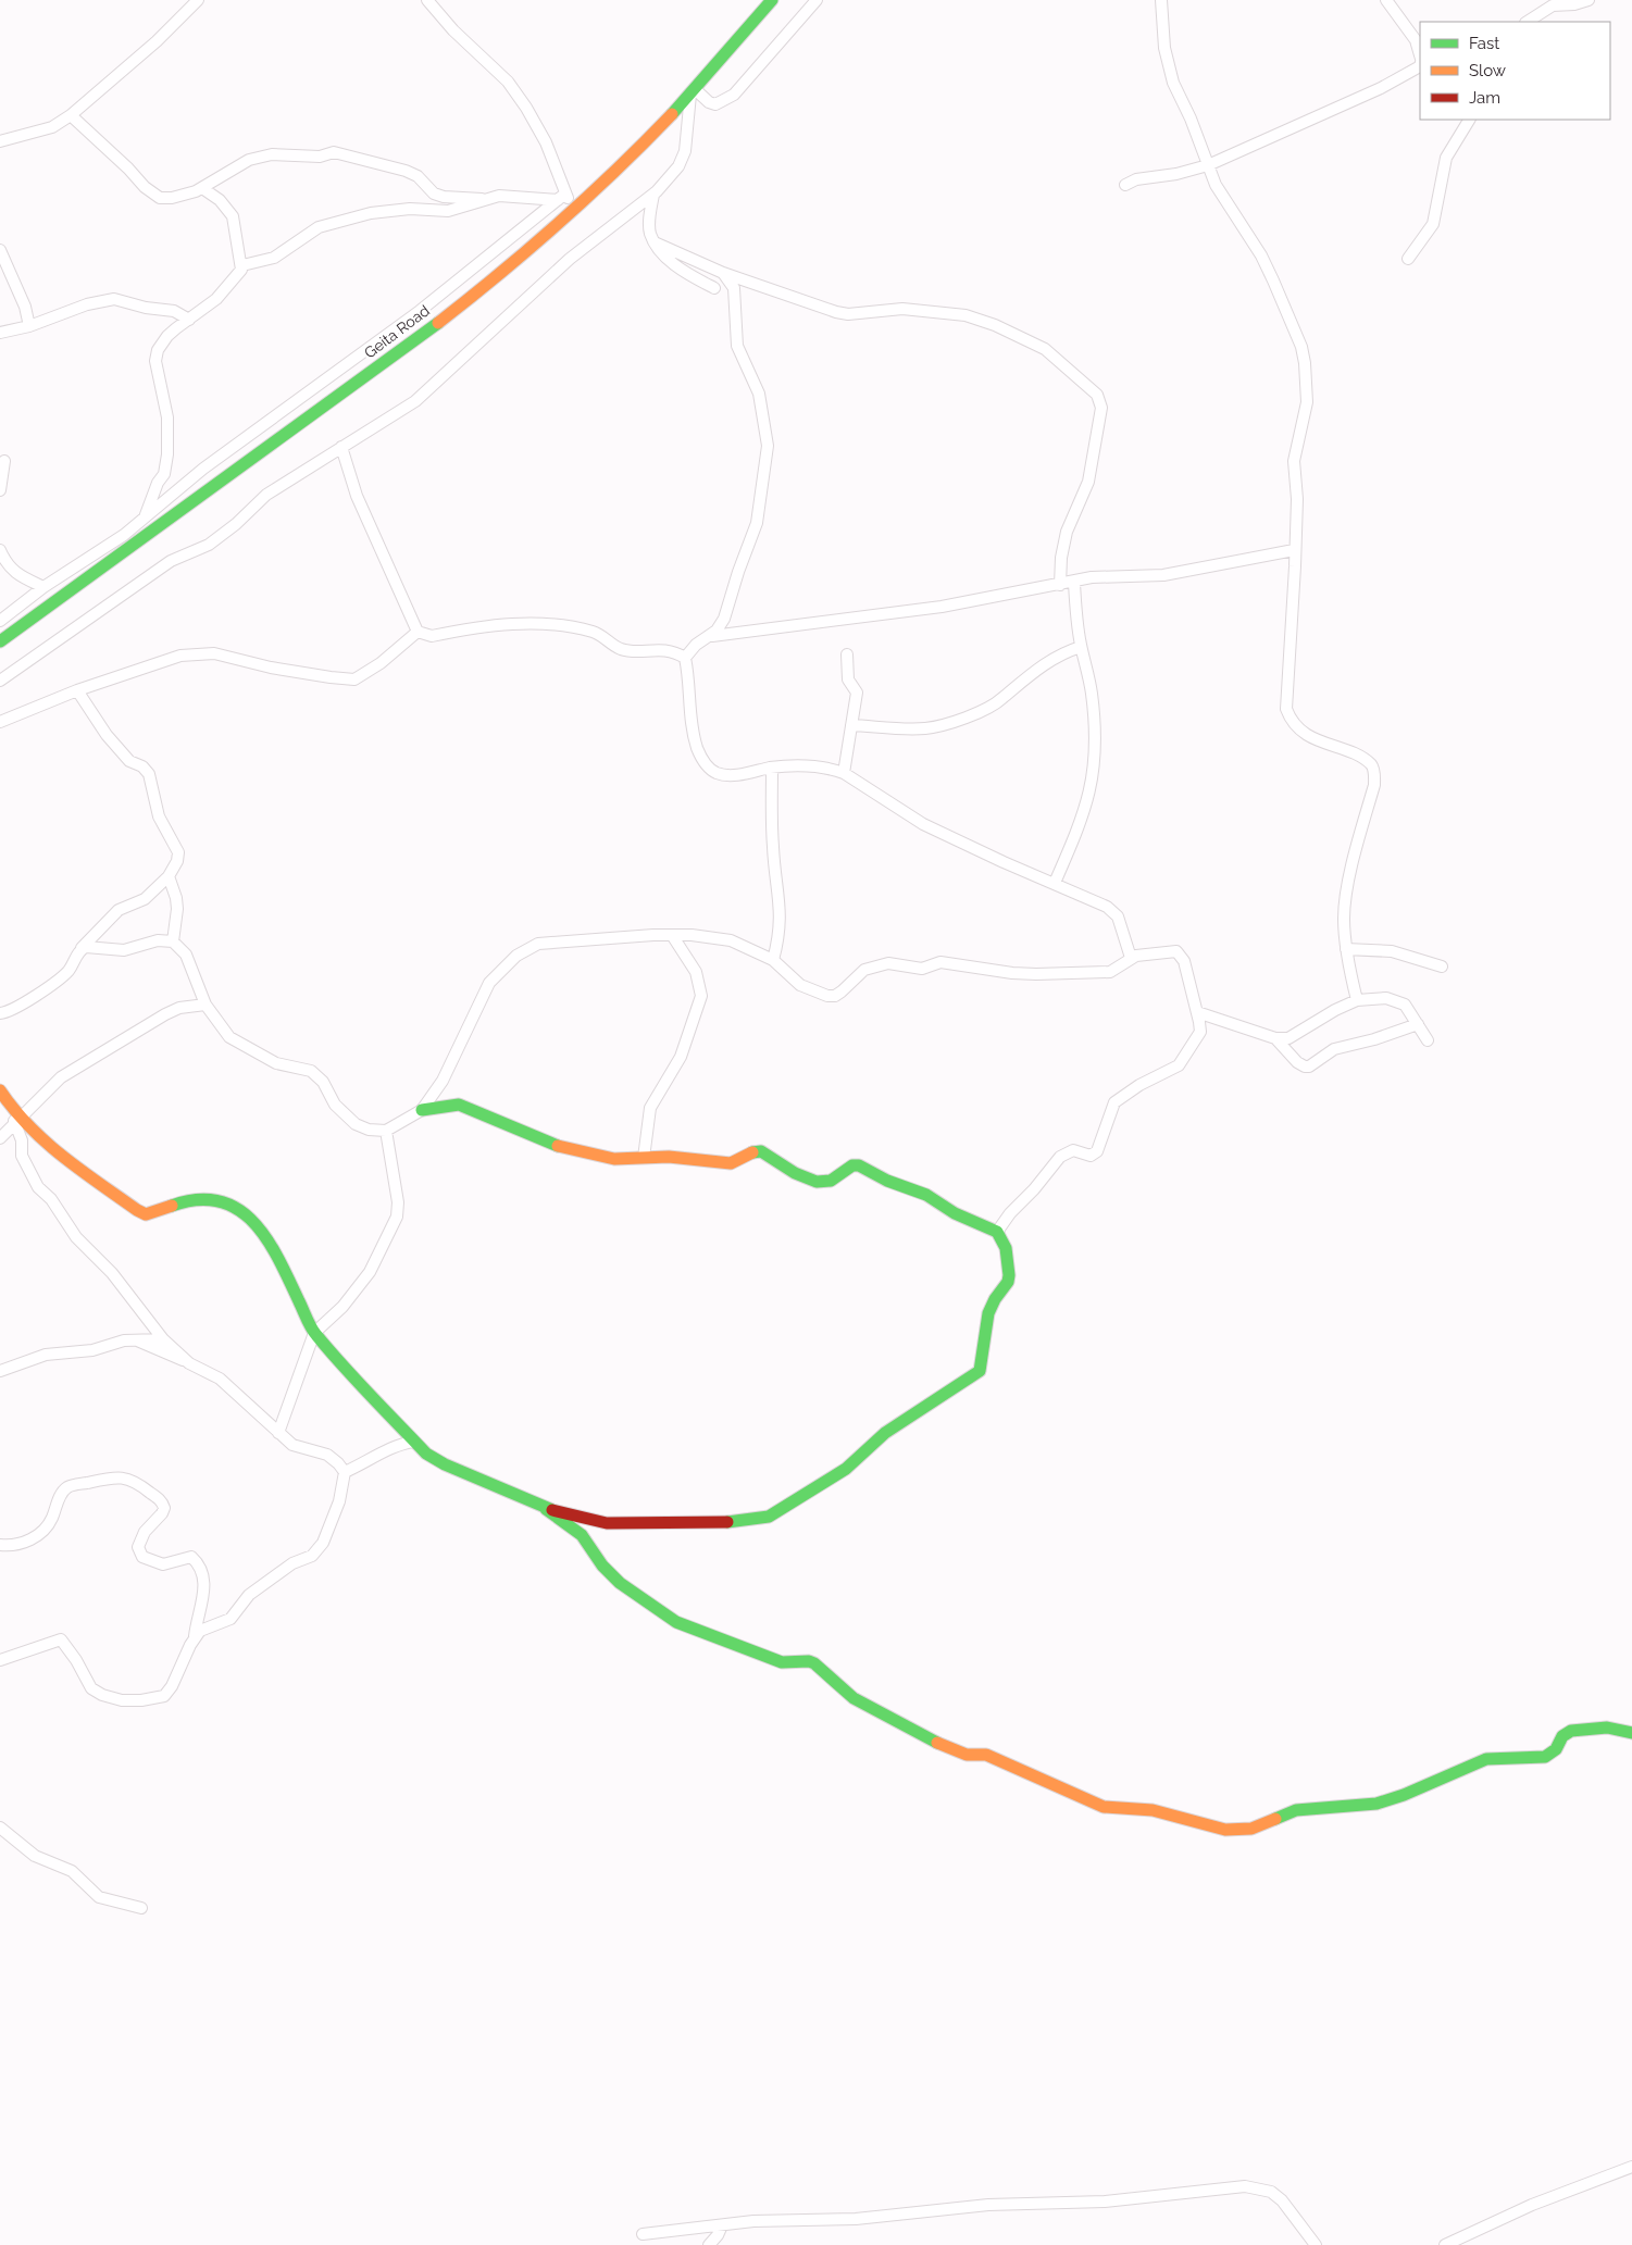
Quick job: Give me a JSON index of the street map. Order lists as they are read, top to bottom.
{
  "streets": {
    "main road": ["Geita Road"]
  },
  "legend": ["Fast", "Slow", "Jam"]
}
